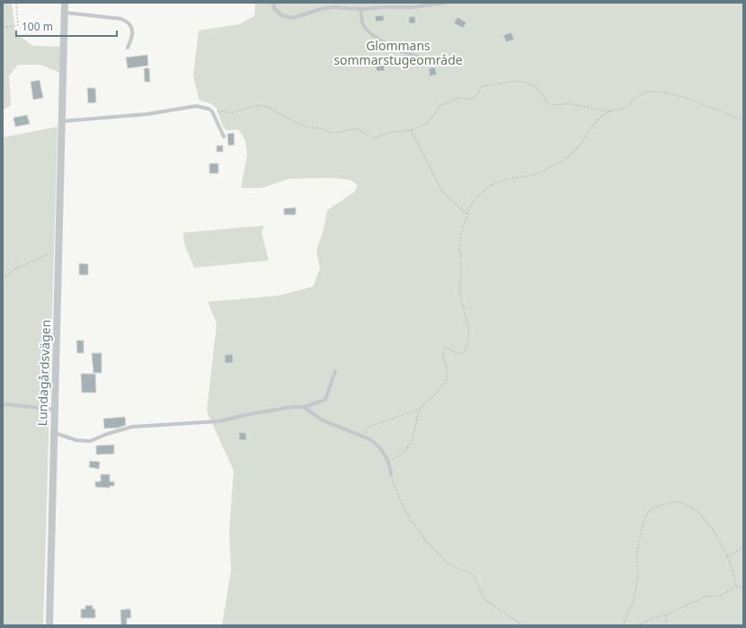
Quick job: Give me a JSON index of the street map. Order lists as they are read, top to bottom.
{
  "streets": {
    "street": ["Lundagårdsvägen"]
  },
  "parks": ["Glommans sommarstugeområde"],
  "scale_bar": "100 m"
}
